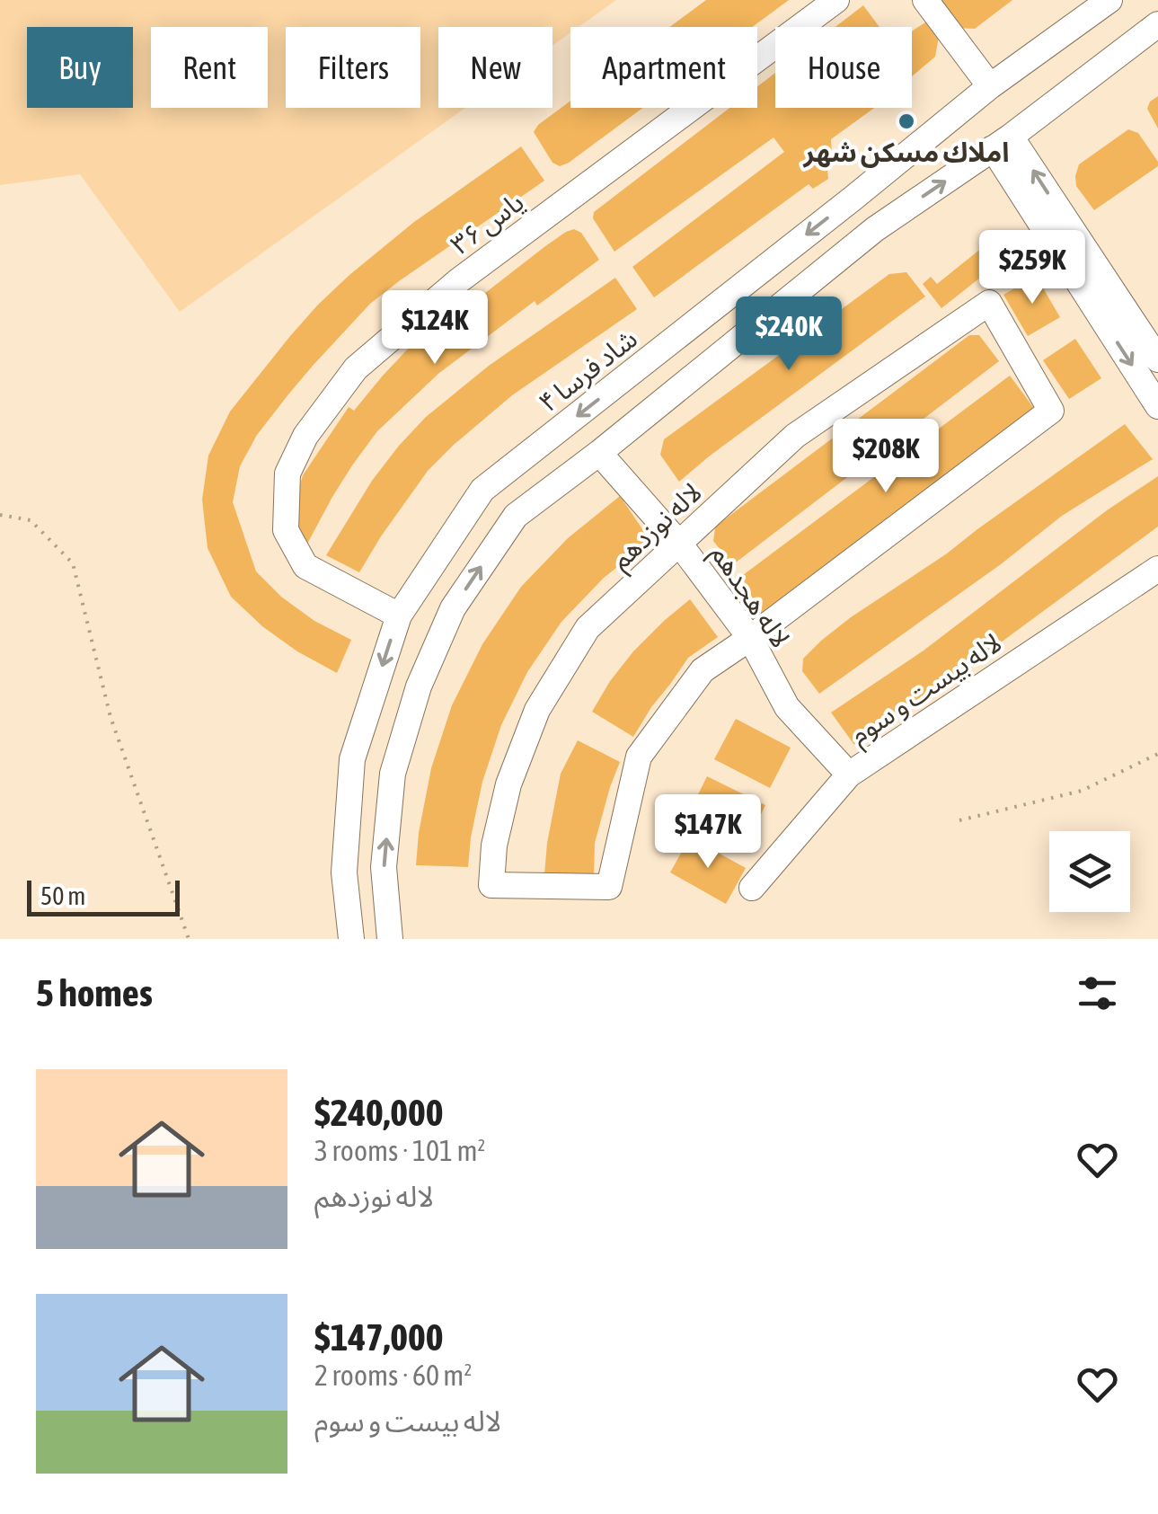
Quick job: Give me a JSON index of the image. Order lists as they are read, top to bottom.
{
  "streets": {
    "street": [
      "یاس ۳۶",
      "شاد فرسا ۴",
      "لاله نوزدهم",
      "لاله هجدهم",
      "لاله بیست و سوم"
    ]
  },
  "crossings": [
    ["یاس ۳۶", "شاد فرسا ۴"],
    ["لاله نوزدهم", "لاله هجدهم"],
    ["لاله هجدهم", "لاله بیست و سوم"]
  ],
  "places": ["املاك مسكن شهر"],
  "scale_bar": "50 m",
  "page": {
    "chip": [
      "Buy",
      "Rent",
      "Filters",
      "New",
      "Apartment",
      "House"
    ],
    "price": [
      "$259K",
      "$124K",
      "$240K",
      "$208K",
      "$147K"
    ],
    "scale": "50 m",
    "heading": "5 homes",
    "list": [
      {
        "name": "$240,000",
        "note": "3 rooms · 101 m² · لاله نوزدهم"
      },
      {
        "name": "$147,000",
        "note": "2 rooms · 60 m² · لاله بیست و سوم"
      }
    ]
  }
}
